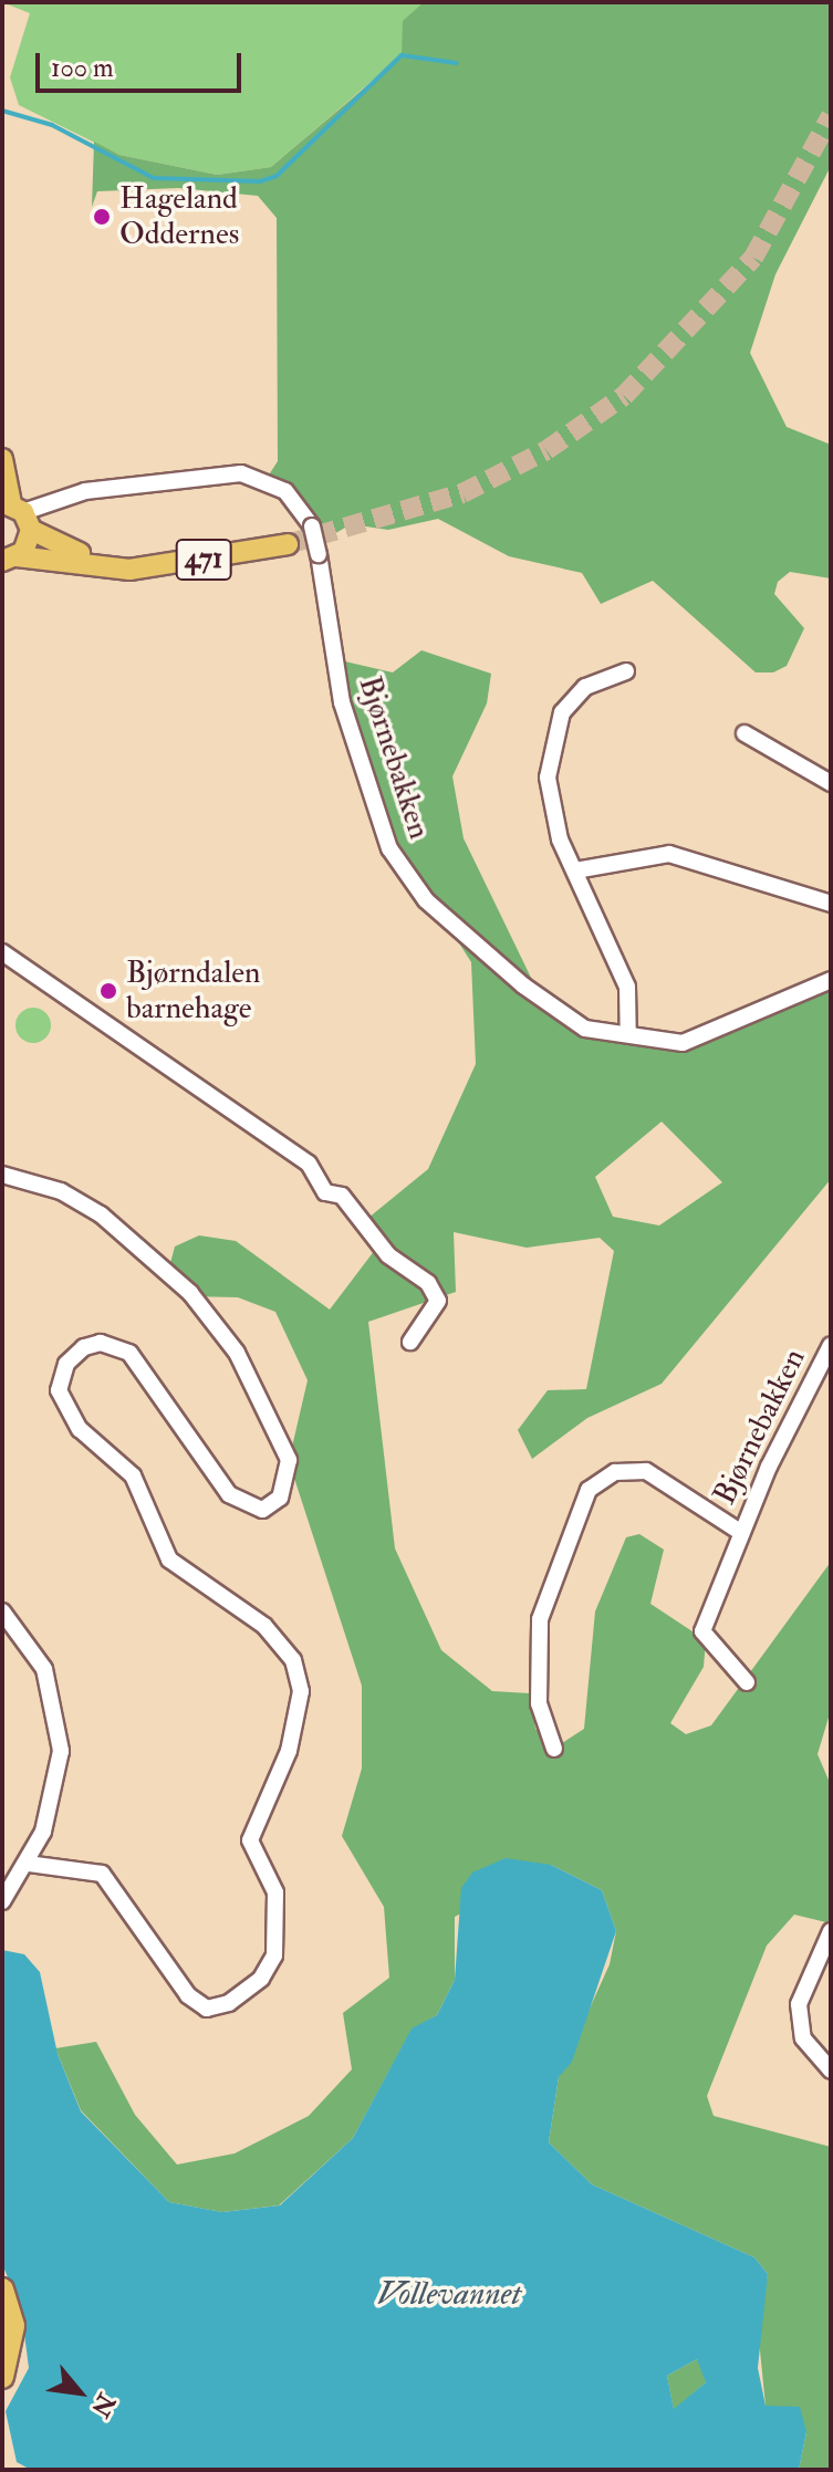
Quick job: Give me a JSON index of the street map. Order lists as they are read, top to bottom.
{
  "streets": {
    "main road": ["471"],
    "street": ["Bjørnebakken"]
  },
  "crossings": [
    ["471", "Bjørnebakken"]
  ],
  "water": ["Vollevannet"],
  "places": ["Hageland Oddernes", "Bjørndalen barnehage"],
  "scale_bar": "100 m",
  "north": "bottom right"
}
